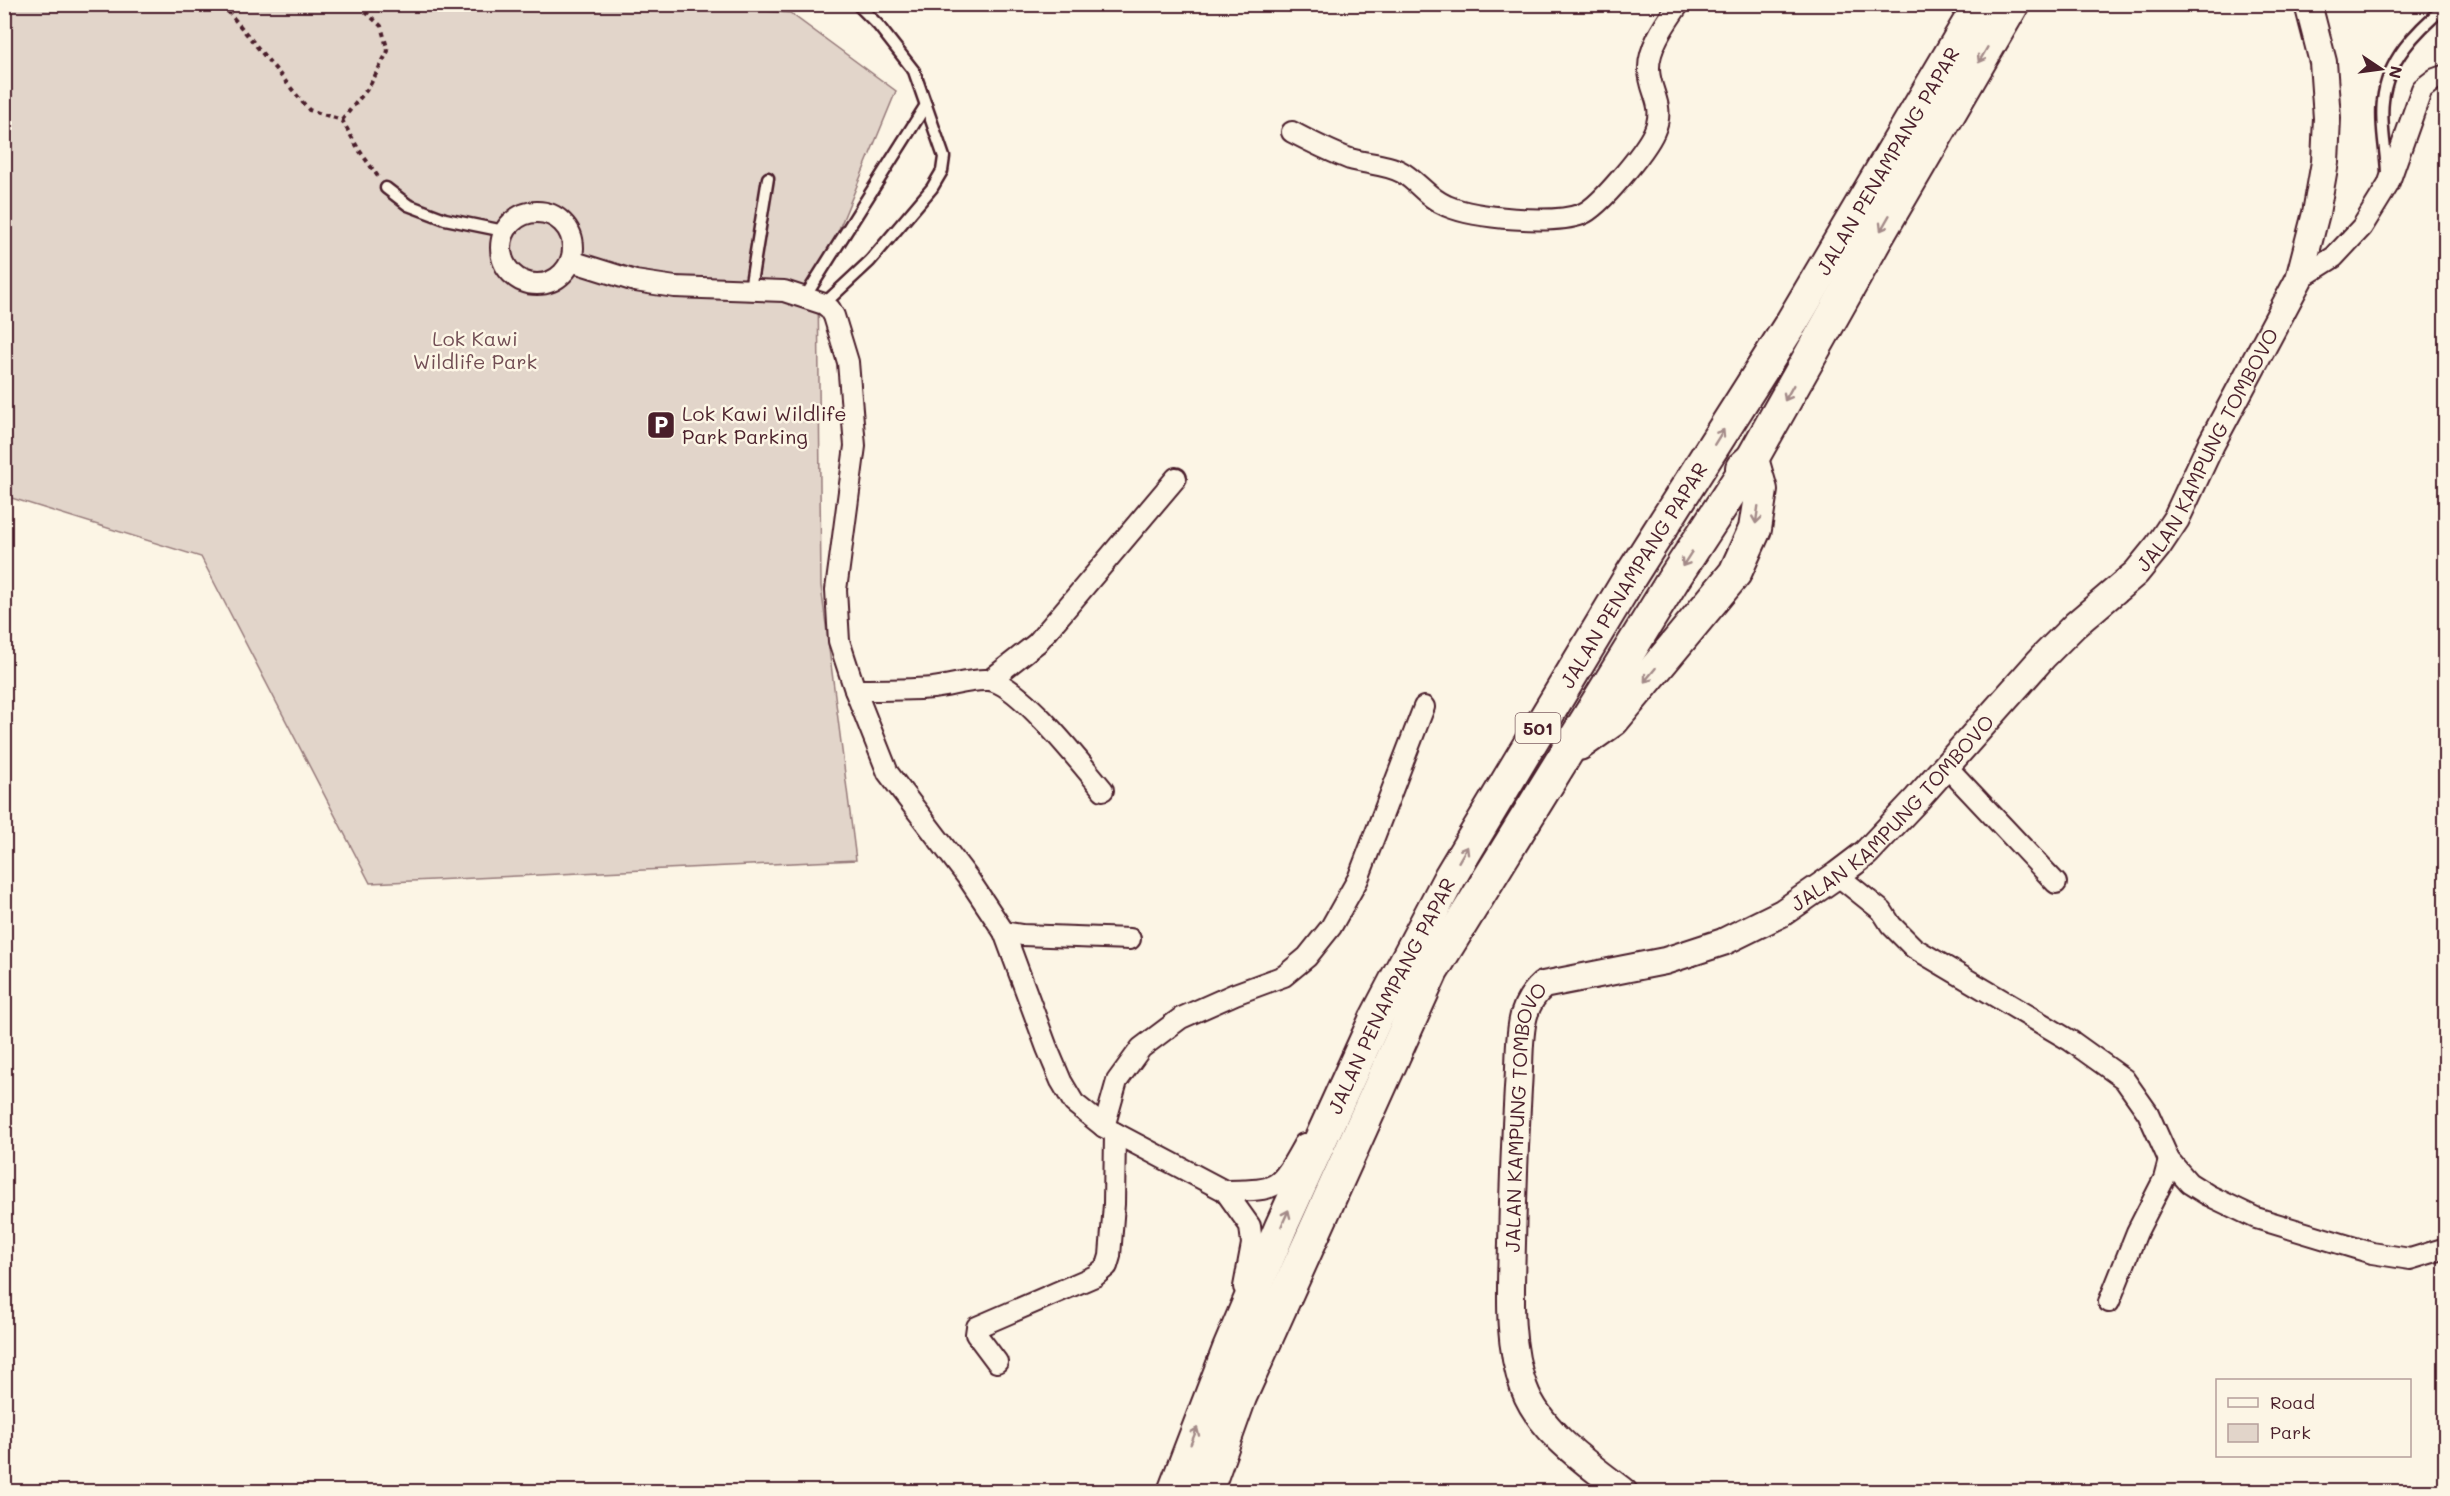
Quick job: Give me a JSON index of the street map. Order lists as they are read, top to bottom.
{
  "streets": {
    "main road": ["JALAN PENAMPANG PAPAR", "501"],
    "street": ["JALAN KAMPUNG TOMBOVO"]
  },
  "parks": ["Lok Kawi Wildlife Park"],
  "places": {
    "parking": ["Lok Kawi Wildlife Park Parking"]
  },
  "legend": ["Road", "Park"],
  "north": "right"
}
